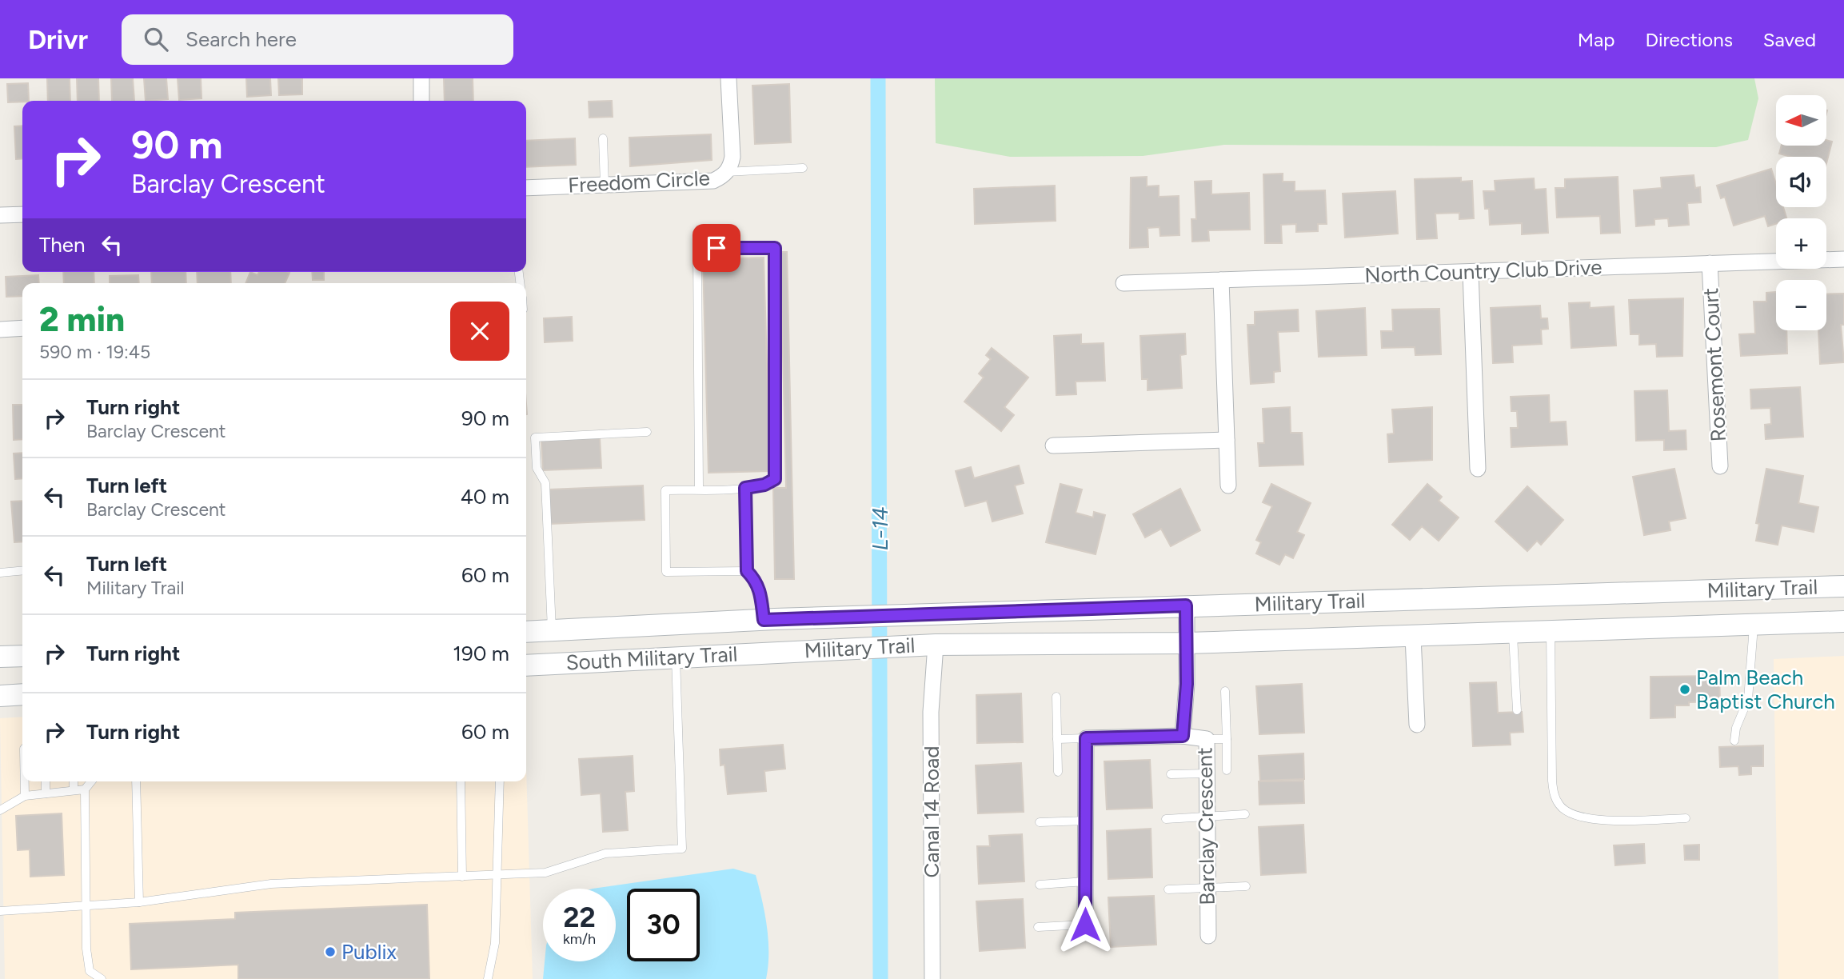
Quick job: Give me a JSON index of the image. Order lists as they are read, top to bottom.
{
  "streets": {
    "main road": ["Military Trail", "South Military Trail"],
    "street": [
      "Freedom Circle",
      "North Country Club Drive",
      "Rosemont Court",
      "Canal 14 Road",
      "Barclay Crescent"
    ]
  },
  "crossings": [
    ["North Country Club Drive", "Rosemont Court"],
    ["Military Trail", "South Military Trail"],
    ["Military Trail", "Canal 14 Road"],
    ["Military Trail", "Barclay Crescent"]
  ],
  "water": ["L-14"],
  "places": ["Palm Beach Baptist Church", "Publix"],
  "north": "left",
  "page": {
    "header": "Drivr",
    "search": "Search here",
    "nav": ["Map", "Directions", "Saved"],
    "map_buttons": ["+", "−"],
    "turn": ["90 m", "Barclay Crescent"],
    "then": "Then",
    "heading": ["2 min", "590 m · 19:45"],
    "list": [
      {
        "name": "Turn right",
        "note": "Barclay Crescent",
        "value": "90 m"
      },
      {
        "name": "Turn left",
        "note": "Barclay Crescent",
        "value": "40 m"
      },
      {
        "name": "Turn left",
        "note": "Military Trail",
        "value": "60 m"
      },
      {
        "name": "Turn right",
        "value": "190 m"
      },
      {
        "name": "Turn right",
        "value": "60 m"
      }
    ],
    "speed": "22 km/h",
    "limit": "30"
  }
}
